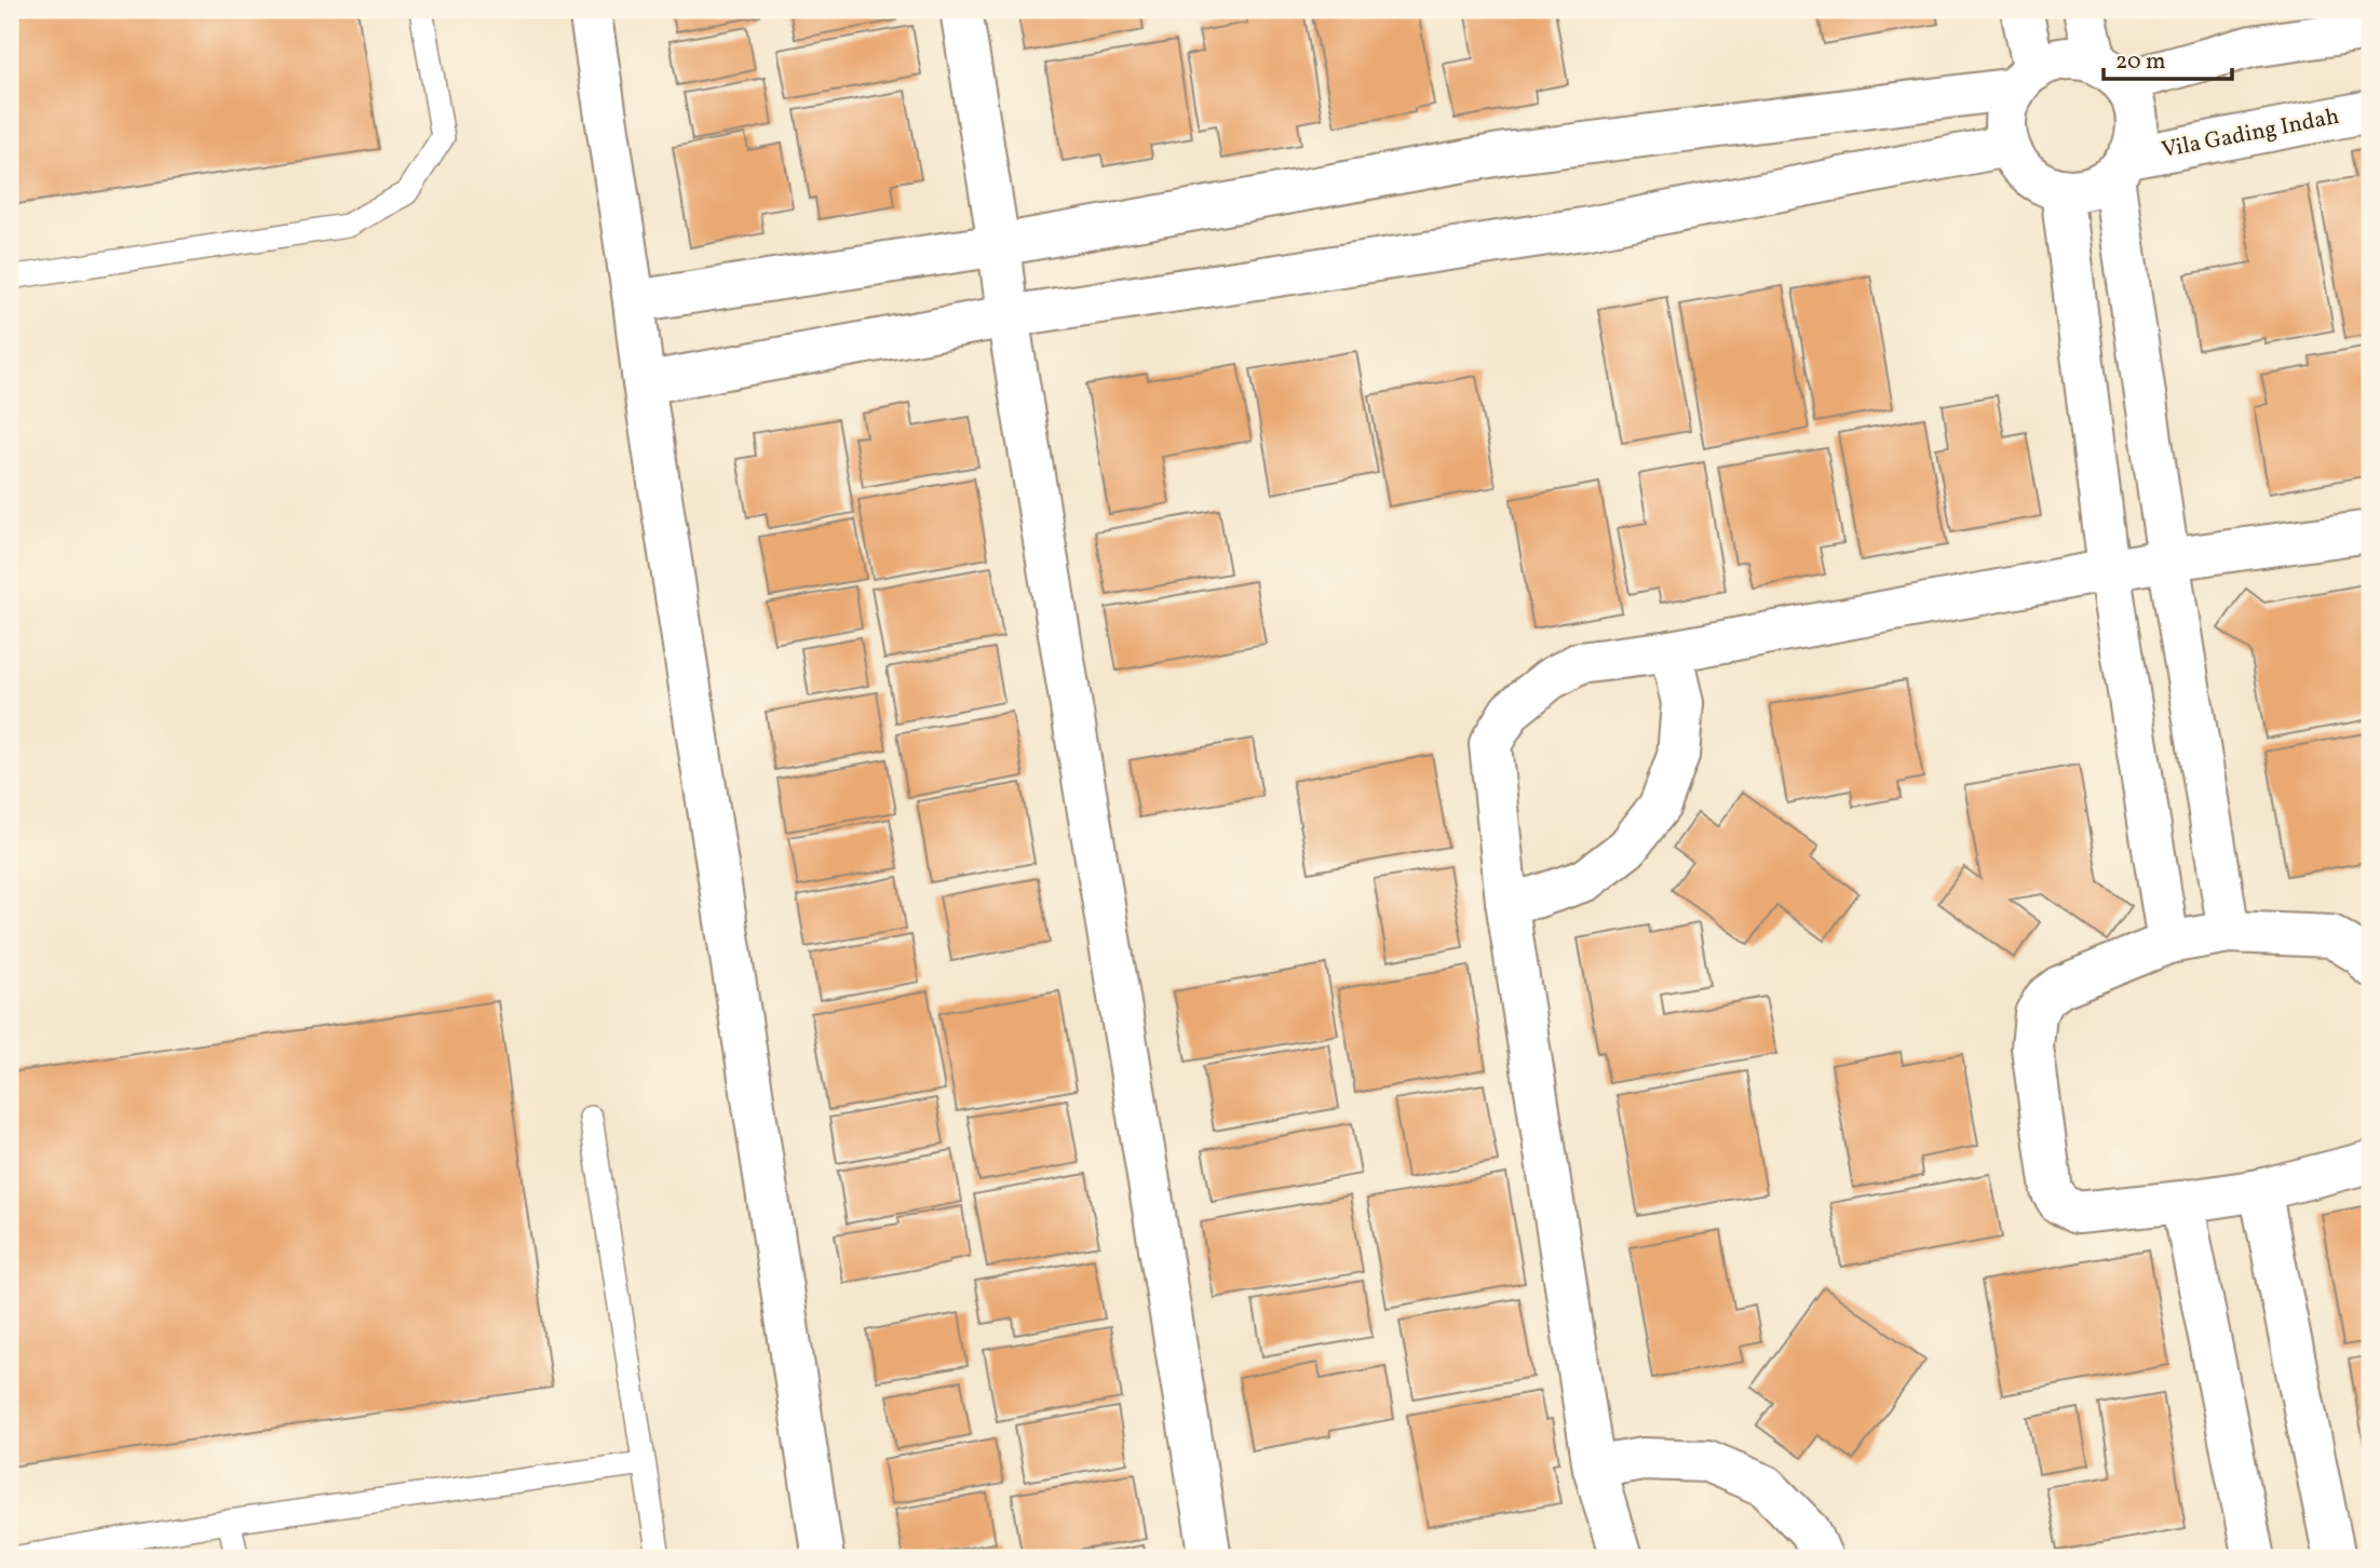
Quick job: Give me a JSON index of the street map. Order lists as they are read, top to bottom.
{
  "streets": {
    "street": ["Vila Gading Indah"]
  },
  "scale_bar": "20 m"
}
